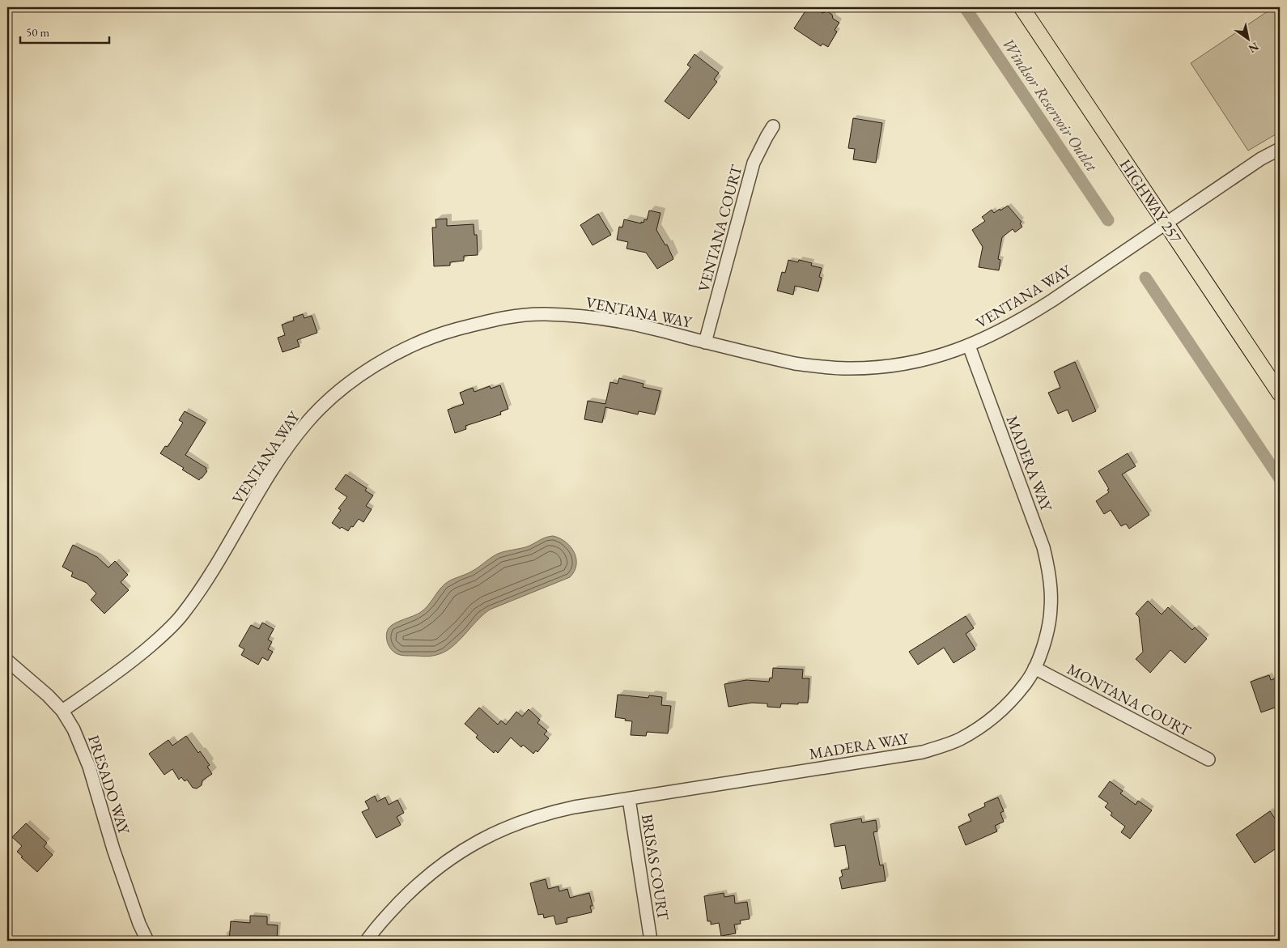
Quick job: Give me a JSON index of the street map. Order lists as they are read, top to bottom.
{
  "streets": {
    "main road": ["HIGHWAY 257"],
    "street": [
      "VENTANA COURT",
      "VENTANA WAY",
      "MADERA WAY",
      "MONTANA COURT",
      "PRESADO WAY",
      "BRISAS COURT"
    ]
  },
  "crossings": [
    ["HIGHWAY 257", "VENTANA WAY"],
    ["VENTANA COURT", "VENTANA WAY"],
    ["VENTANA WAY", "MADERA WAY"],
    ["VENTANA WAY", "PRESADO WAY"],
    ["MADERA WAY", "MONTANA COURT"],
    ["MADERA WAY", "BRISAS COURT"]
  ],
  "water": ["Windsor Reservoir Outlet"],
  "scale_bar": "50 m",
  "north": "bottom right"
}
